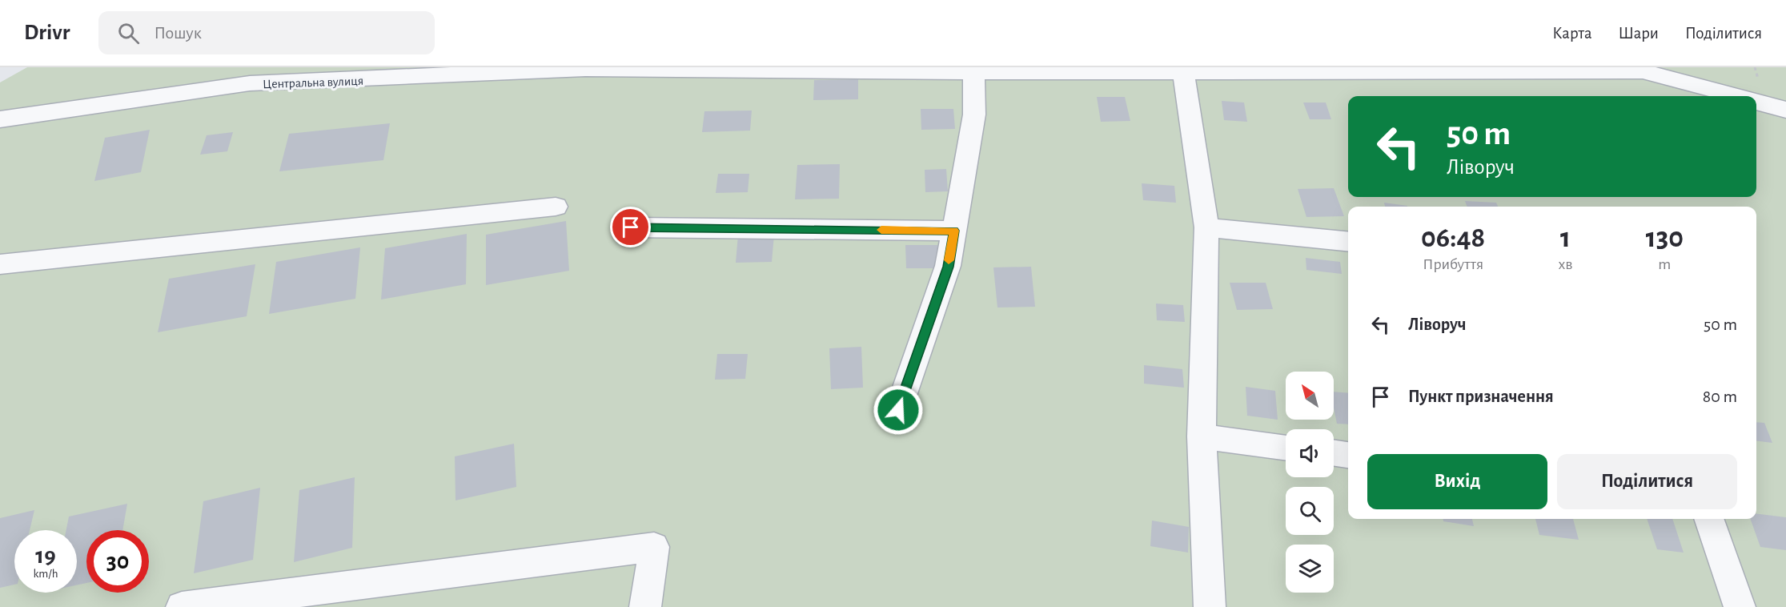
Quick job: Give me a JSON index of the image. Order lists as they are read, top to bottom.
{
  "streets": {
    "street": ["Центральна вулиця"]
  },
  "north": "top left",
  "page": {
    "header": "Drivr",
    "search": "Пошук",
    "nav": ["Карта", "Шари", "Поділитися"],
    "turn": ["50 m", "Ліворуч"],
    "eta": [
      "06:48",
      "Прибуття",
      "1",
      "хв",
      "130",
      "m"
    ],
    "list": [
      {
        "name": "Ліворуч",
        "value": "50 m"
      },
      {
        "name": "Пункт призначення",
        "value": "80 m"
      }
    ],
    "buttons": ["Вихід", "Поділитися"],
    "speed": "19 km/h",
    "limit": "30"
  }
}
